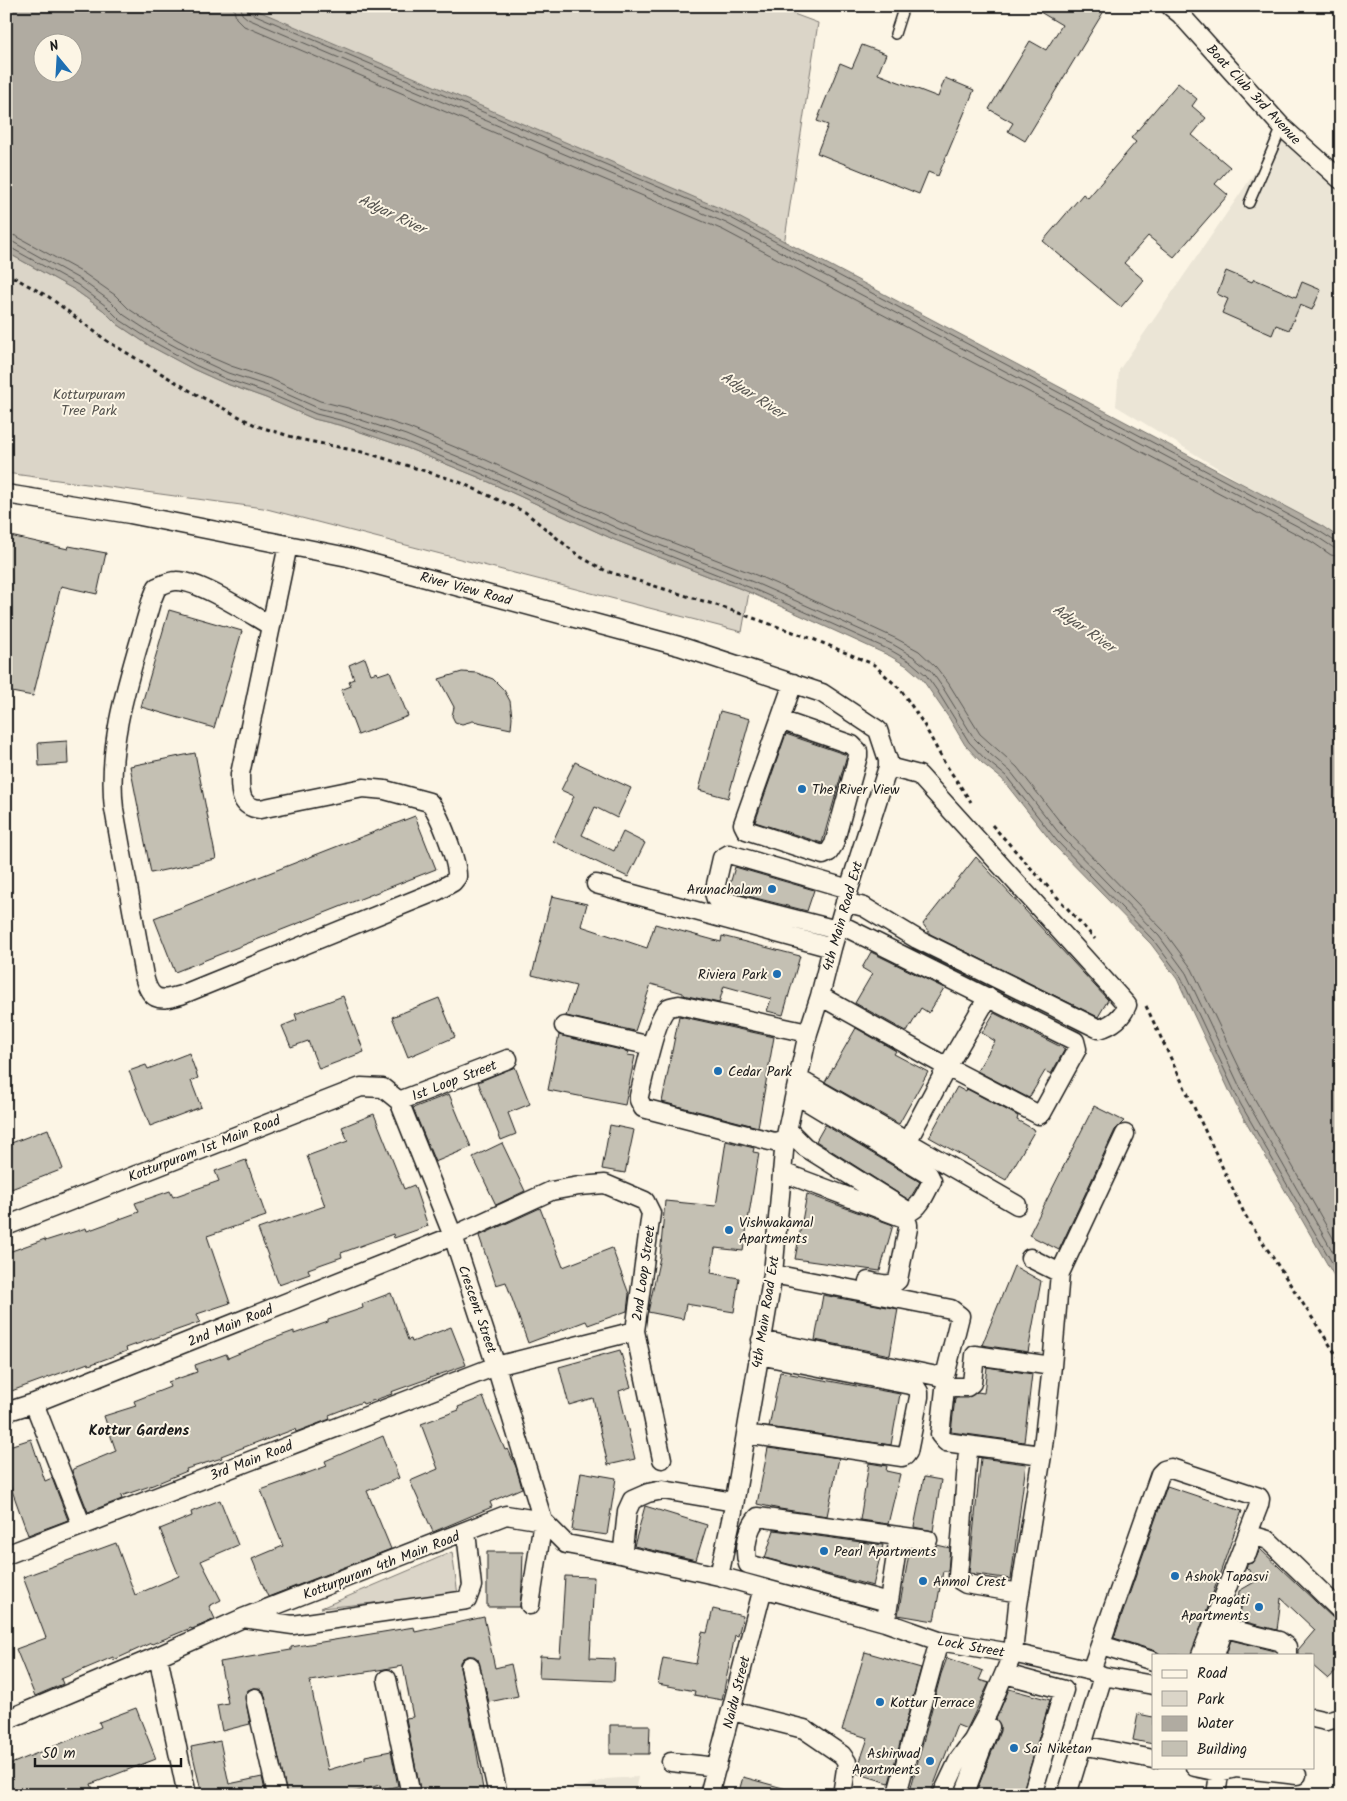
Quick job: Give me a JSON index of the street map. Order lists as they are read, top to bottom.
{
  "streets": {
    "street": [
      "Boat Club 3rd Avenue",
      "River View Road",
      "4th Main Road Ext",
      "1st Loop Street",
      "Kotturpuram 1st Main Road",
      "2nd Loop Street",
      "Crescent Street",
      "2nd Main Road",
      "3rd Main Road",
      "Kotturpuram 4th Main Road",
      "Lock Street",
      "Naidu Street"
    ]
  },
  "crossings": [
    ["River View Road", "4th Main Road Ext"],
    ["1st Loop Street", "Kotturpuram 1st Main Road"],
    ["1st Loop Street", "Crescent Street"],
    ["Kotturpuram 1st Main Road", "Crescent Street"],
    ["2nd Loop Street", "Crescent Street"],
    ["2nd Loop Street", "2nd Main Road"],
    ["2nd Loop Street", "3rd Main Road"],
    ["Crescent Street", "2nd Main Road"],
    ["Crescent Street", "3rd Main Road"],
    ["Crescent Street", "Kotturpuram 4th Main Road"],
    ["Lock Street", "Naidu Street"]
  ],
  "districts": ["Kottur Gardens"],
  "water": ["Adyar River"],
  "parks": ["Kotturpuram Tree Park"],
  "places": [
    "The River View",
    "Arunachalam",
    "Riviera Park",
    "Cedar Park",
    "Vishwakamal Apartments",
    "Pearl Apartments",
    "Ashok Tapasvi",
    "Anmol Crest",
    "Pragati Apartments",
    "Kottur Terrace",
    "Sai Niketan",
    "Ashirwad Apartments"
  ],
  "legend": [
    "Road",
    "Park",
    "Water",
    "Building"
  ],
  "scale_bar": "50 m",
  "north": "top"
}
